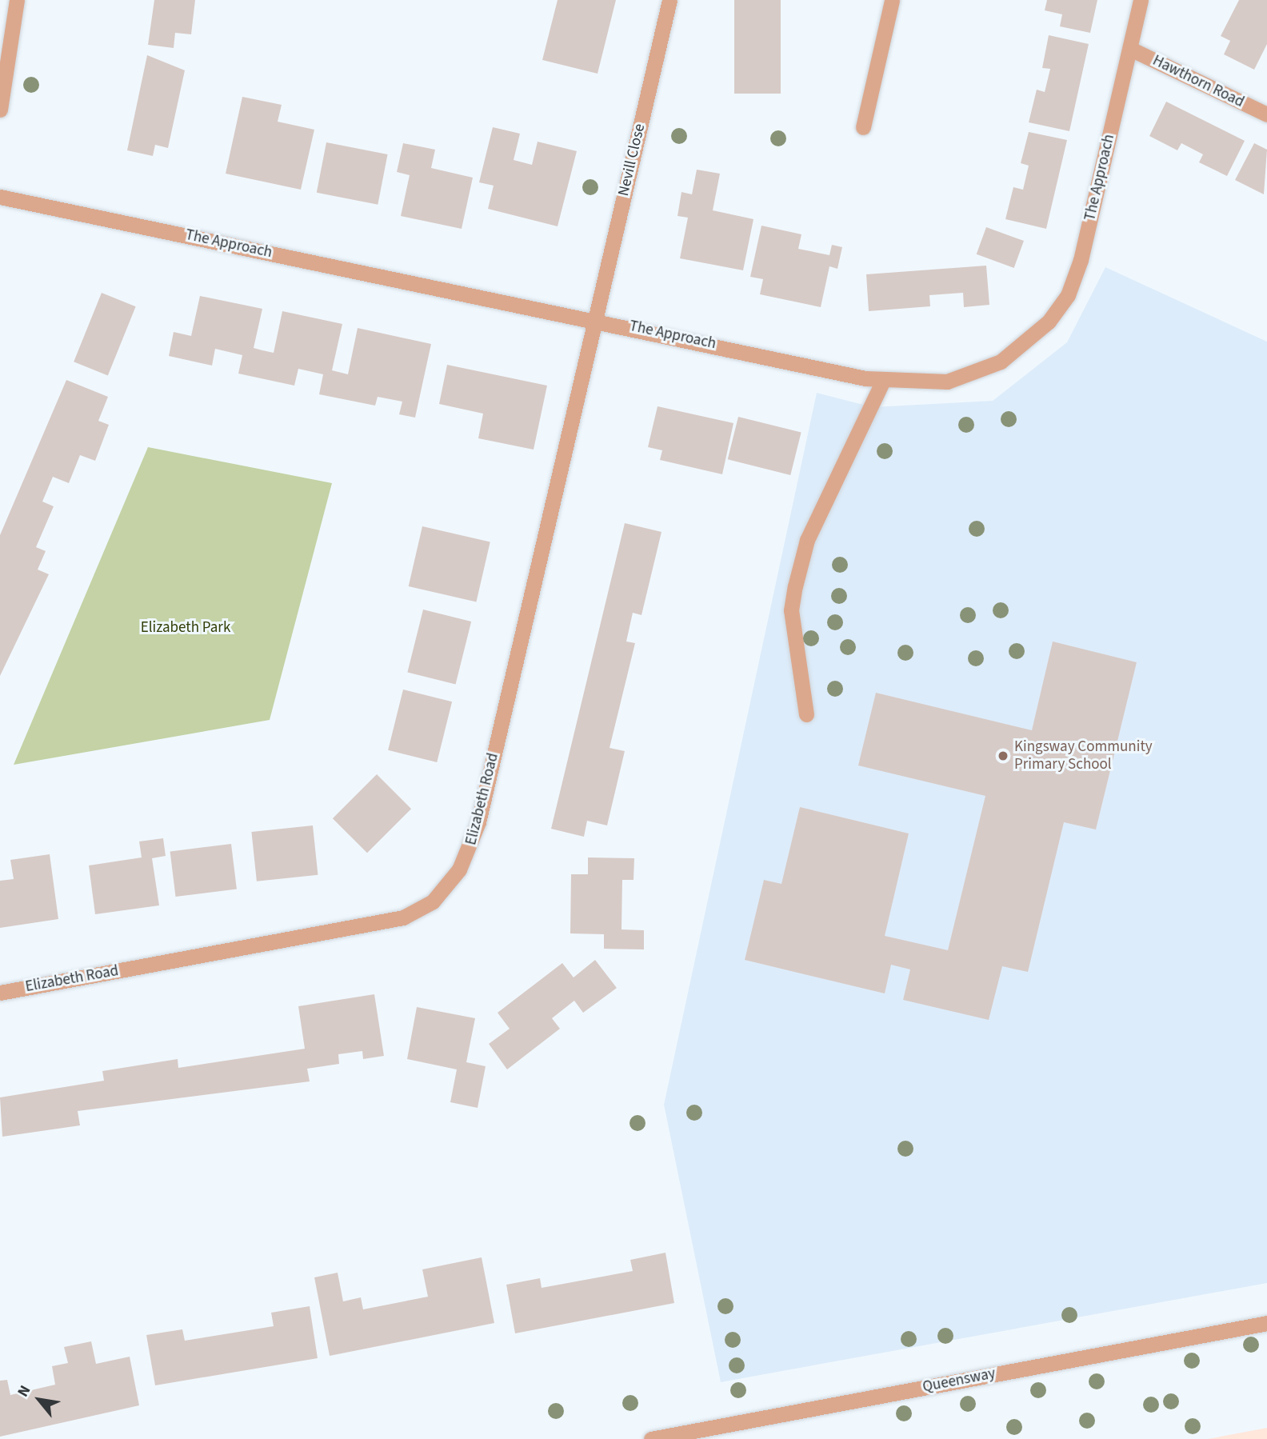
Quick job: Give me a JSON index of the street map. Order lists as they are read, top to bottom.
{
  "streets": {
    "street": [
      "Hawthorn Road",
      "Nevill Close",
      "The Approach",
      "Elizabeth Road",
      "Queensway"
    ]
  },
  "crossings": [
    ["Hawthorn Road", "The Approach"],
    ["Nevill Close", "The Approach"],
    ["Nevill Close", "Elizabeth Road"],
    ["The Approach", "Elizabeth Road"]
  ],
  "parks": ["Elizabeth Park"],
  "places": ["Kingsway Community Primary School"],
  "north": "top left"
}
